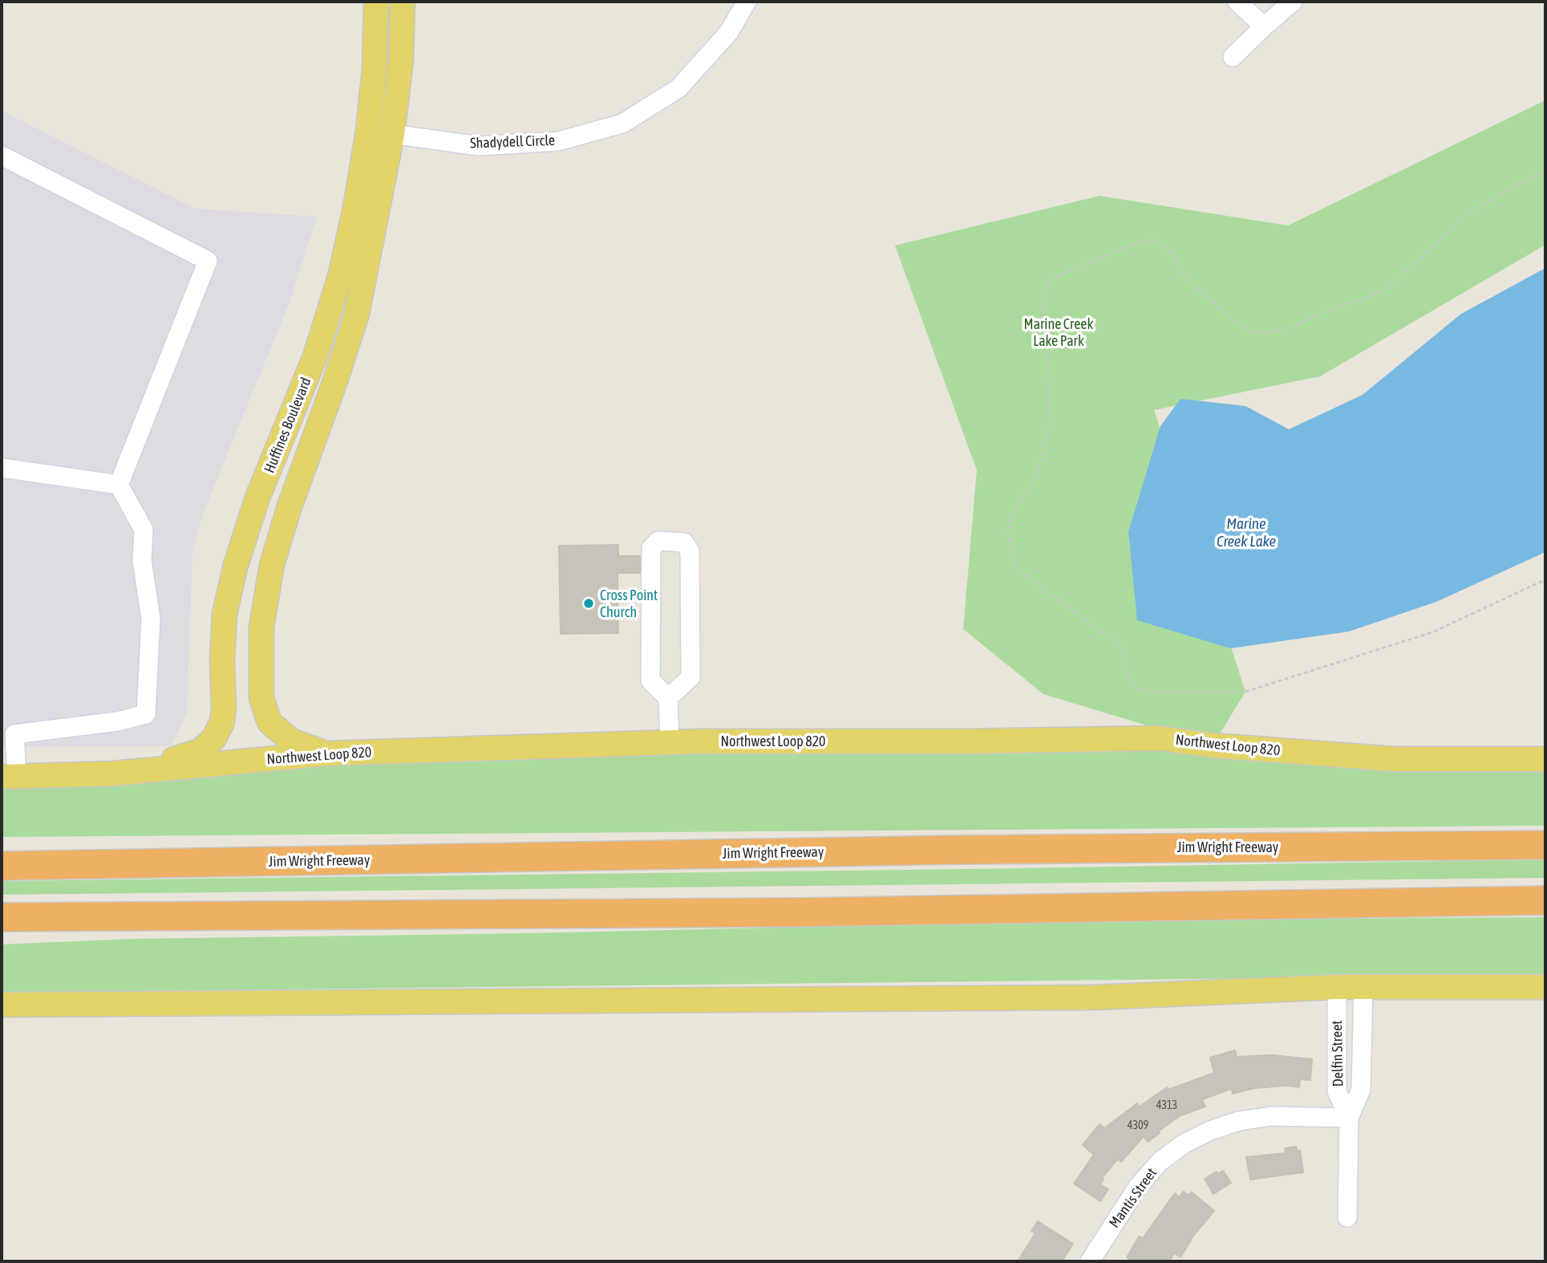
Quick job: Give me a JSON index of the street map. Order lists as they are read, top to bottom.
{
  "streets": {
    "highway": ["Jim Wright Freeway"],
    "main road": ["Huffines Boulevard", "Northwest Loop 820"],
    "street": ["Shadydell Circle", "Delfin Street", "Mantis Street"]
  },
  "crossings": [
    ["Shadydell Circle", "Huffines Boulevard"],
    ["Huffines Boulevard", "Northwest Loop 820"],
    ["Delfin Street", "Mantis Street"]
  ],
  "water": ["Marine Creek Lake"],
  "parks": ["Marine Creek Lake Park"],
  "places": ["Cross Point Church"],
  "house_numbers": ["4313", "4309"]
}
